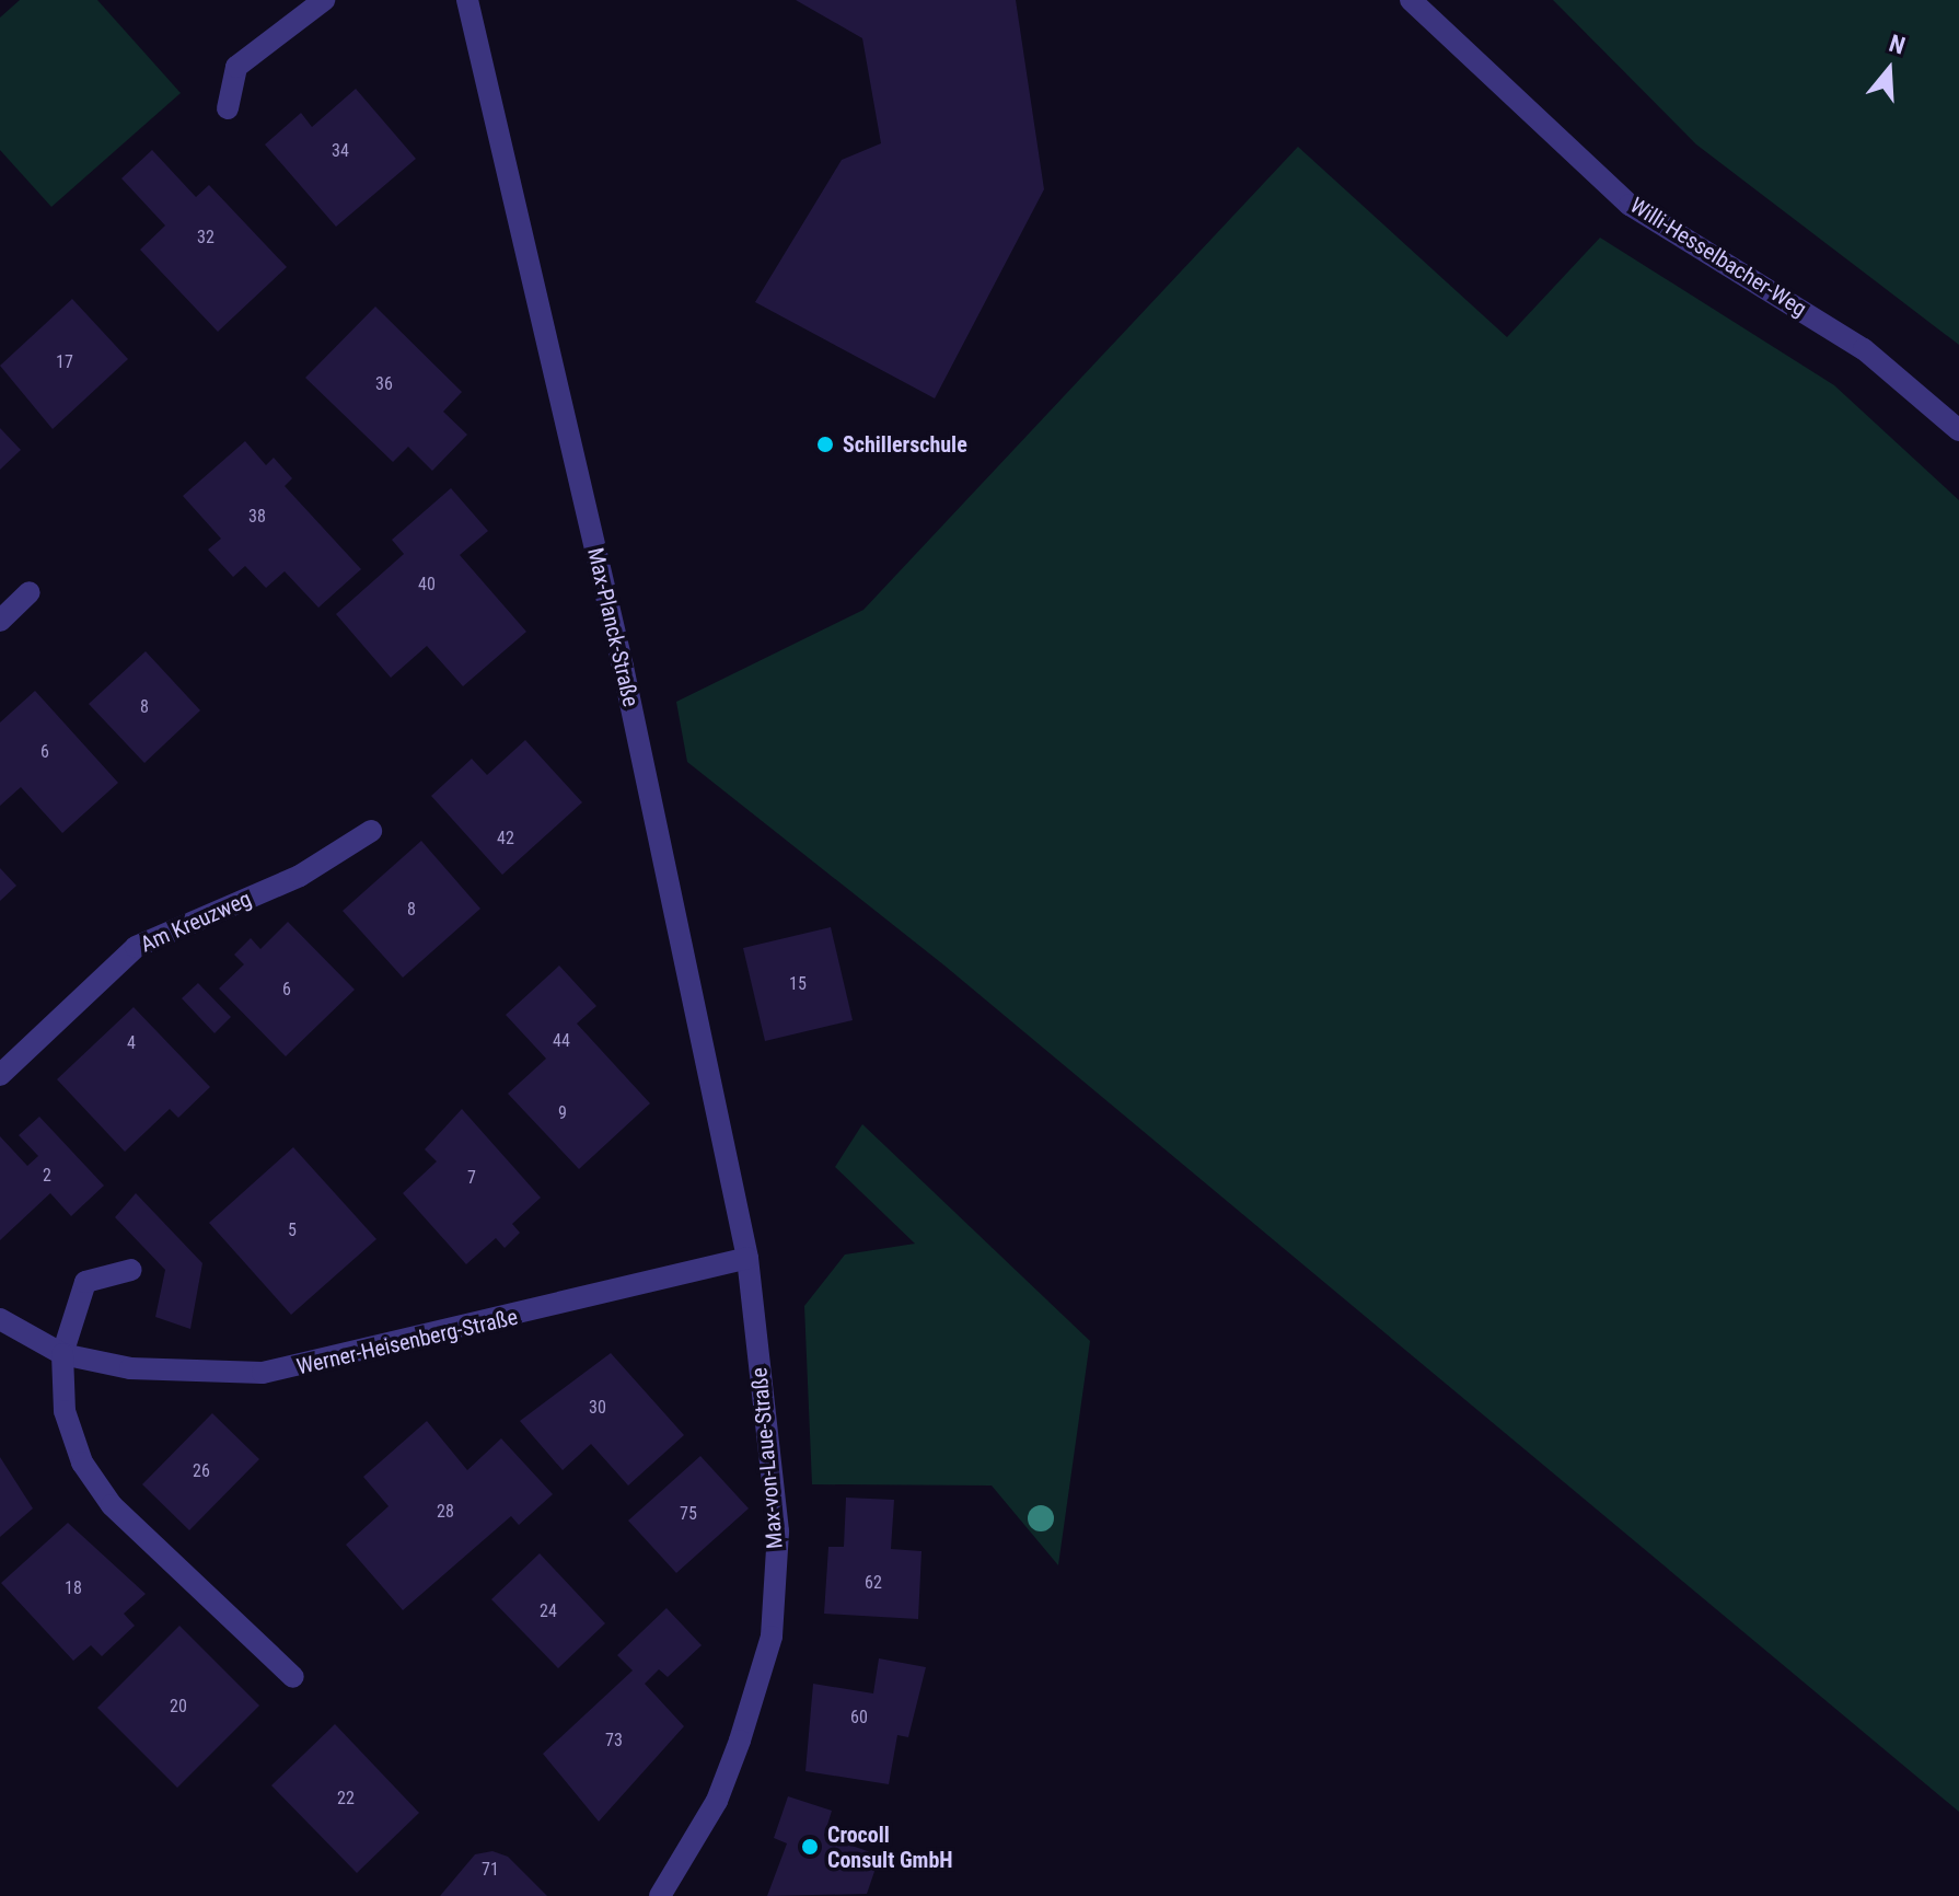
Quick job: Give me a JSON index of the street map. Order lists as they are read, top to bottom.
{
  "streets": {
    "street": [
      "Willi-Hesselbacher-Weg",
      "Max-Planck-Straße",
      "Am Kreuzweg",
      "Werner-Heisenberg-Straße",
      "Max-von-Laue-Straße"
    ]
  },
  "crossings": [
    ["Max-Planck-Straße", "Werner-Heisenberg-Straße"],
    ["Max-Planck-Straße", "Max-von-Laue-Straße"],
    ["Werner-Heisenberg-Straße", "Max-von-Laue-Straße"]
  ],
  "places": ["Schillerschule", "Crocoll Consult GmbH"],
  "house_numbers": [
    "34",
    "32",
    "17",
    "36",
    "38",
    "40",
    "8",
    "6",
    "42",
    "8",
    "15",
    "6",
    "44",
    "4",
    "9",
    "2",
    "7",
    "5",
    "30",
    "26",
    "28",
    "75",
    "62",
    "18",
    "24",
    "20",
    "60",
    "73",
    "22",
    "71"
  ],
  "north": "top"
}
